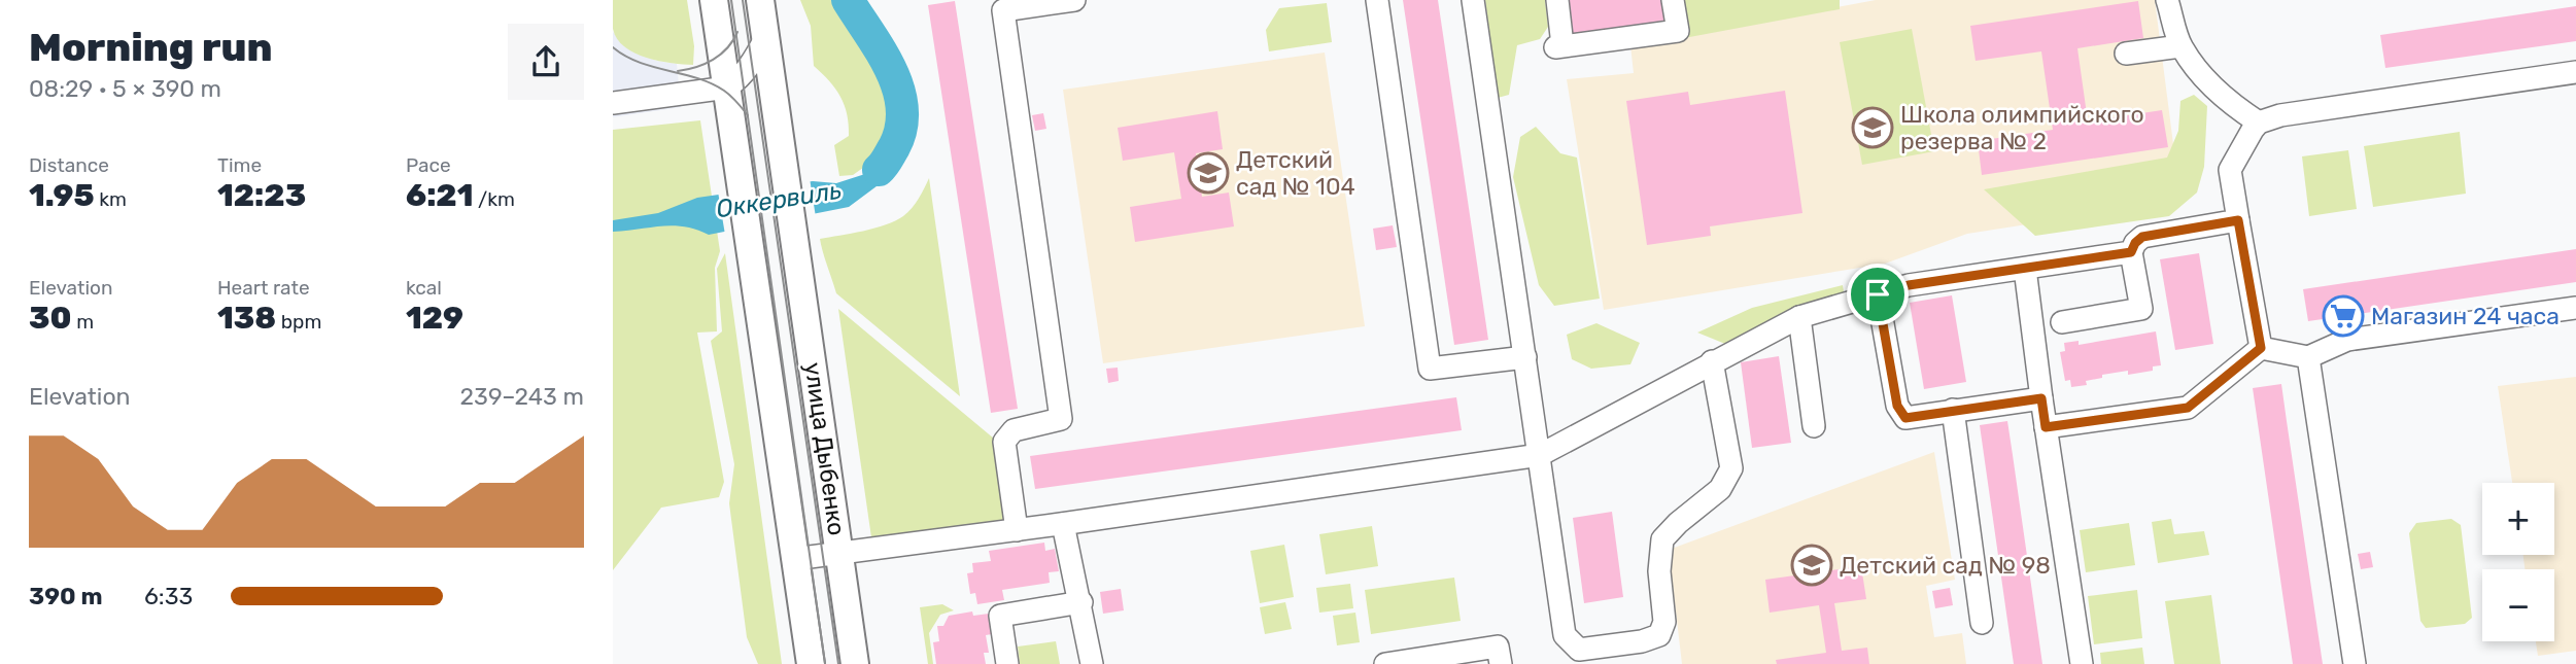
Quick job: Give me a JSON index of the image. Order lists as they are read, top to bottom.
{
  "streets": {
    "main road": ["улица Дыбенко"]
  },
  "water": ["Оккервиль"],
  "places": {
    "school or university": ["Школа олимпийского резерва № 2", "Детский сад № 104", "Детский сад № 98"],
    "supermarket": ["Магазин 24 часа"]
  },
  "page": {
    "heading": ["Morning run", "08:29 · 5 × 390 m"],
    "stats": [
      ["Distance", "1.95 km"],
      ["Time", "12:23"],
      ["Pace", "6:21 /km"],
      ["Elevation", "30 m"],
      ["Heart rate", "138 bpm"],
      ["kcal", "129"]
    ],
    "chart": ["Elevation", "239–243 m"],
    "map_buttons": ["+", "−"],
    "list": [
      {
        "name": "390 m",
        "note": "6:33"
      }
    ]
  }
}
